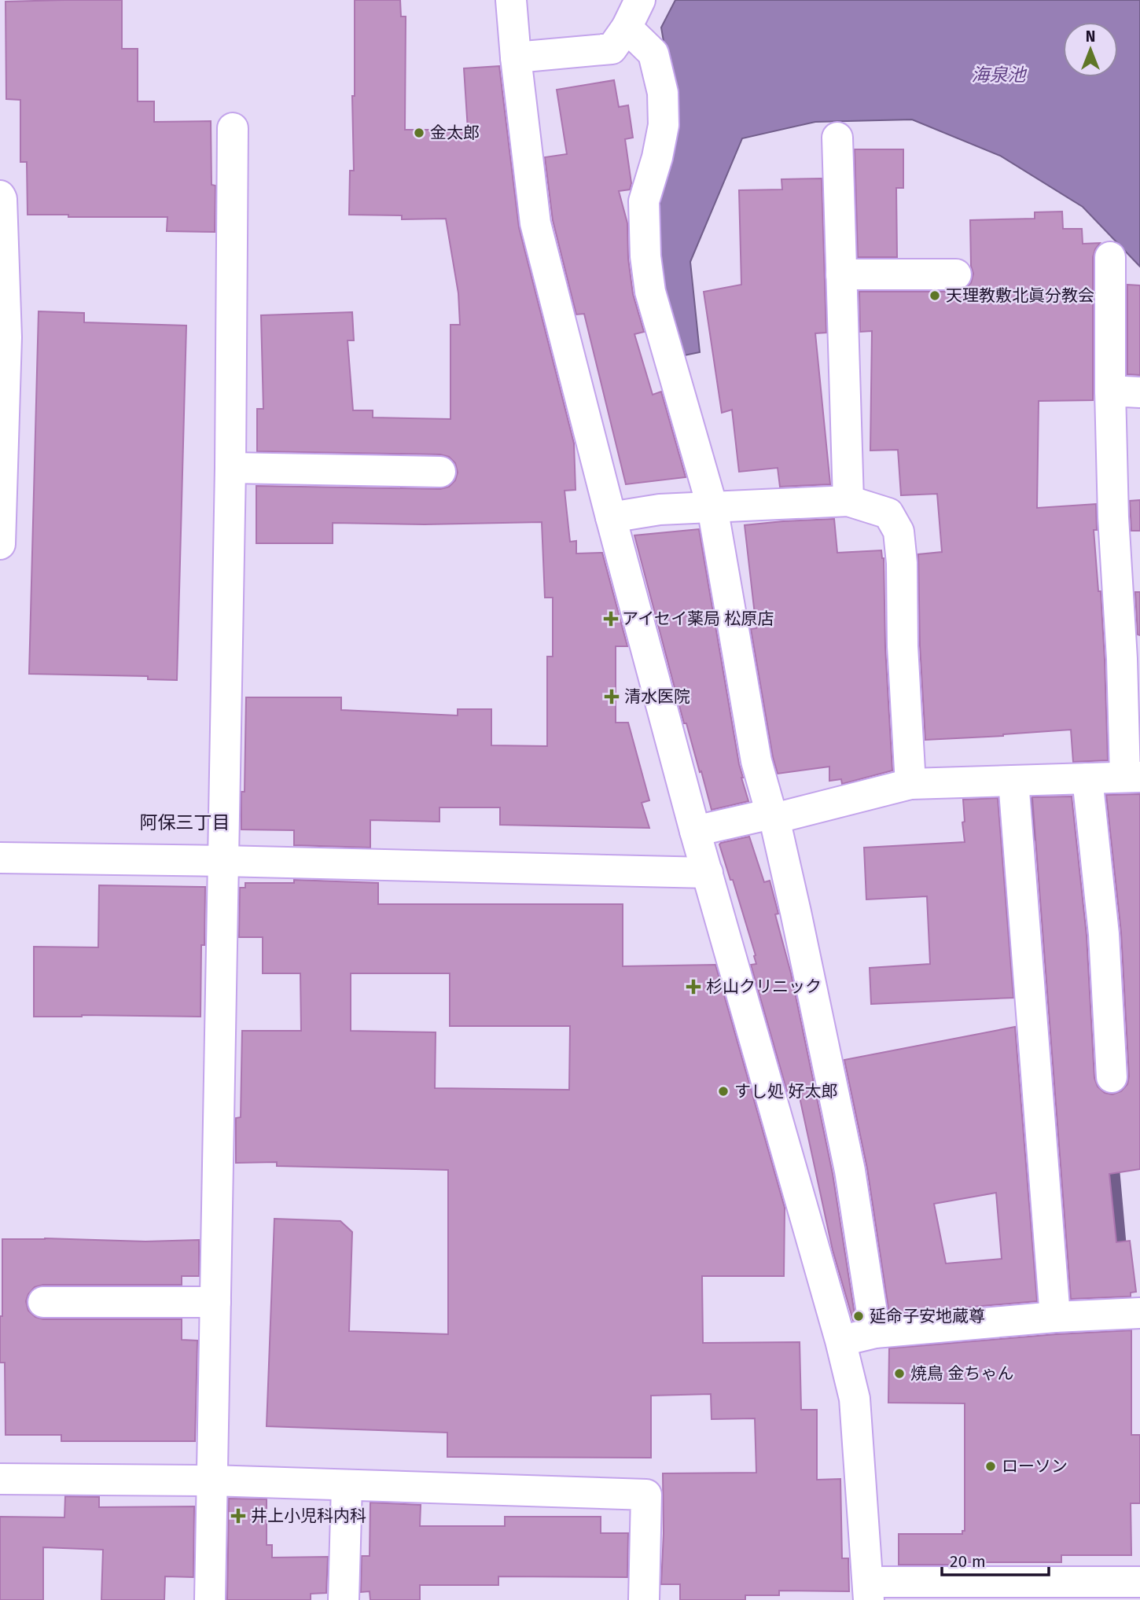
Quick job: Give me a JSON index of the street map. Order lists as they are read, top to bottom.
{
  "districts": ["阿保三丁目"],
  "water": ["海泉池"],
  "places": {
    "other": [
      "金太郎",
      "天理教敷北眞分教会",
      "すし処 好太郎",
      "延命子安地蔵尊",
      "焼鳥 金ちゃん",
      "ローソン"
    ],
    "health": [
      "アイセイ薬局 松原店",
      "清水医院",
      "杉山クリニック",
      "井上小児科内科"
    ]
  },
  "scale_bar": "20 m",
  "north": "top"
}
